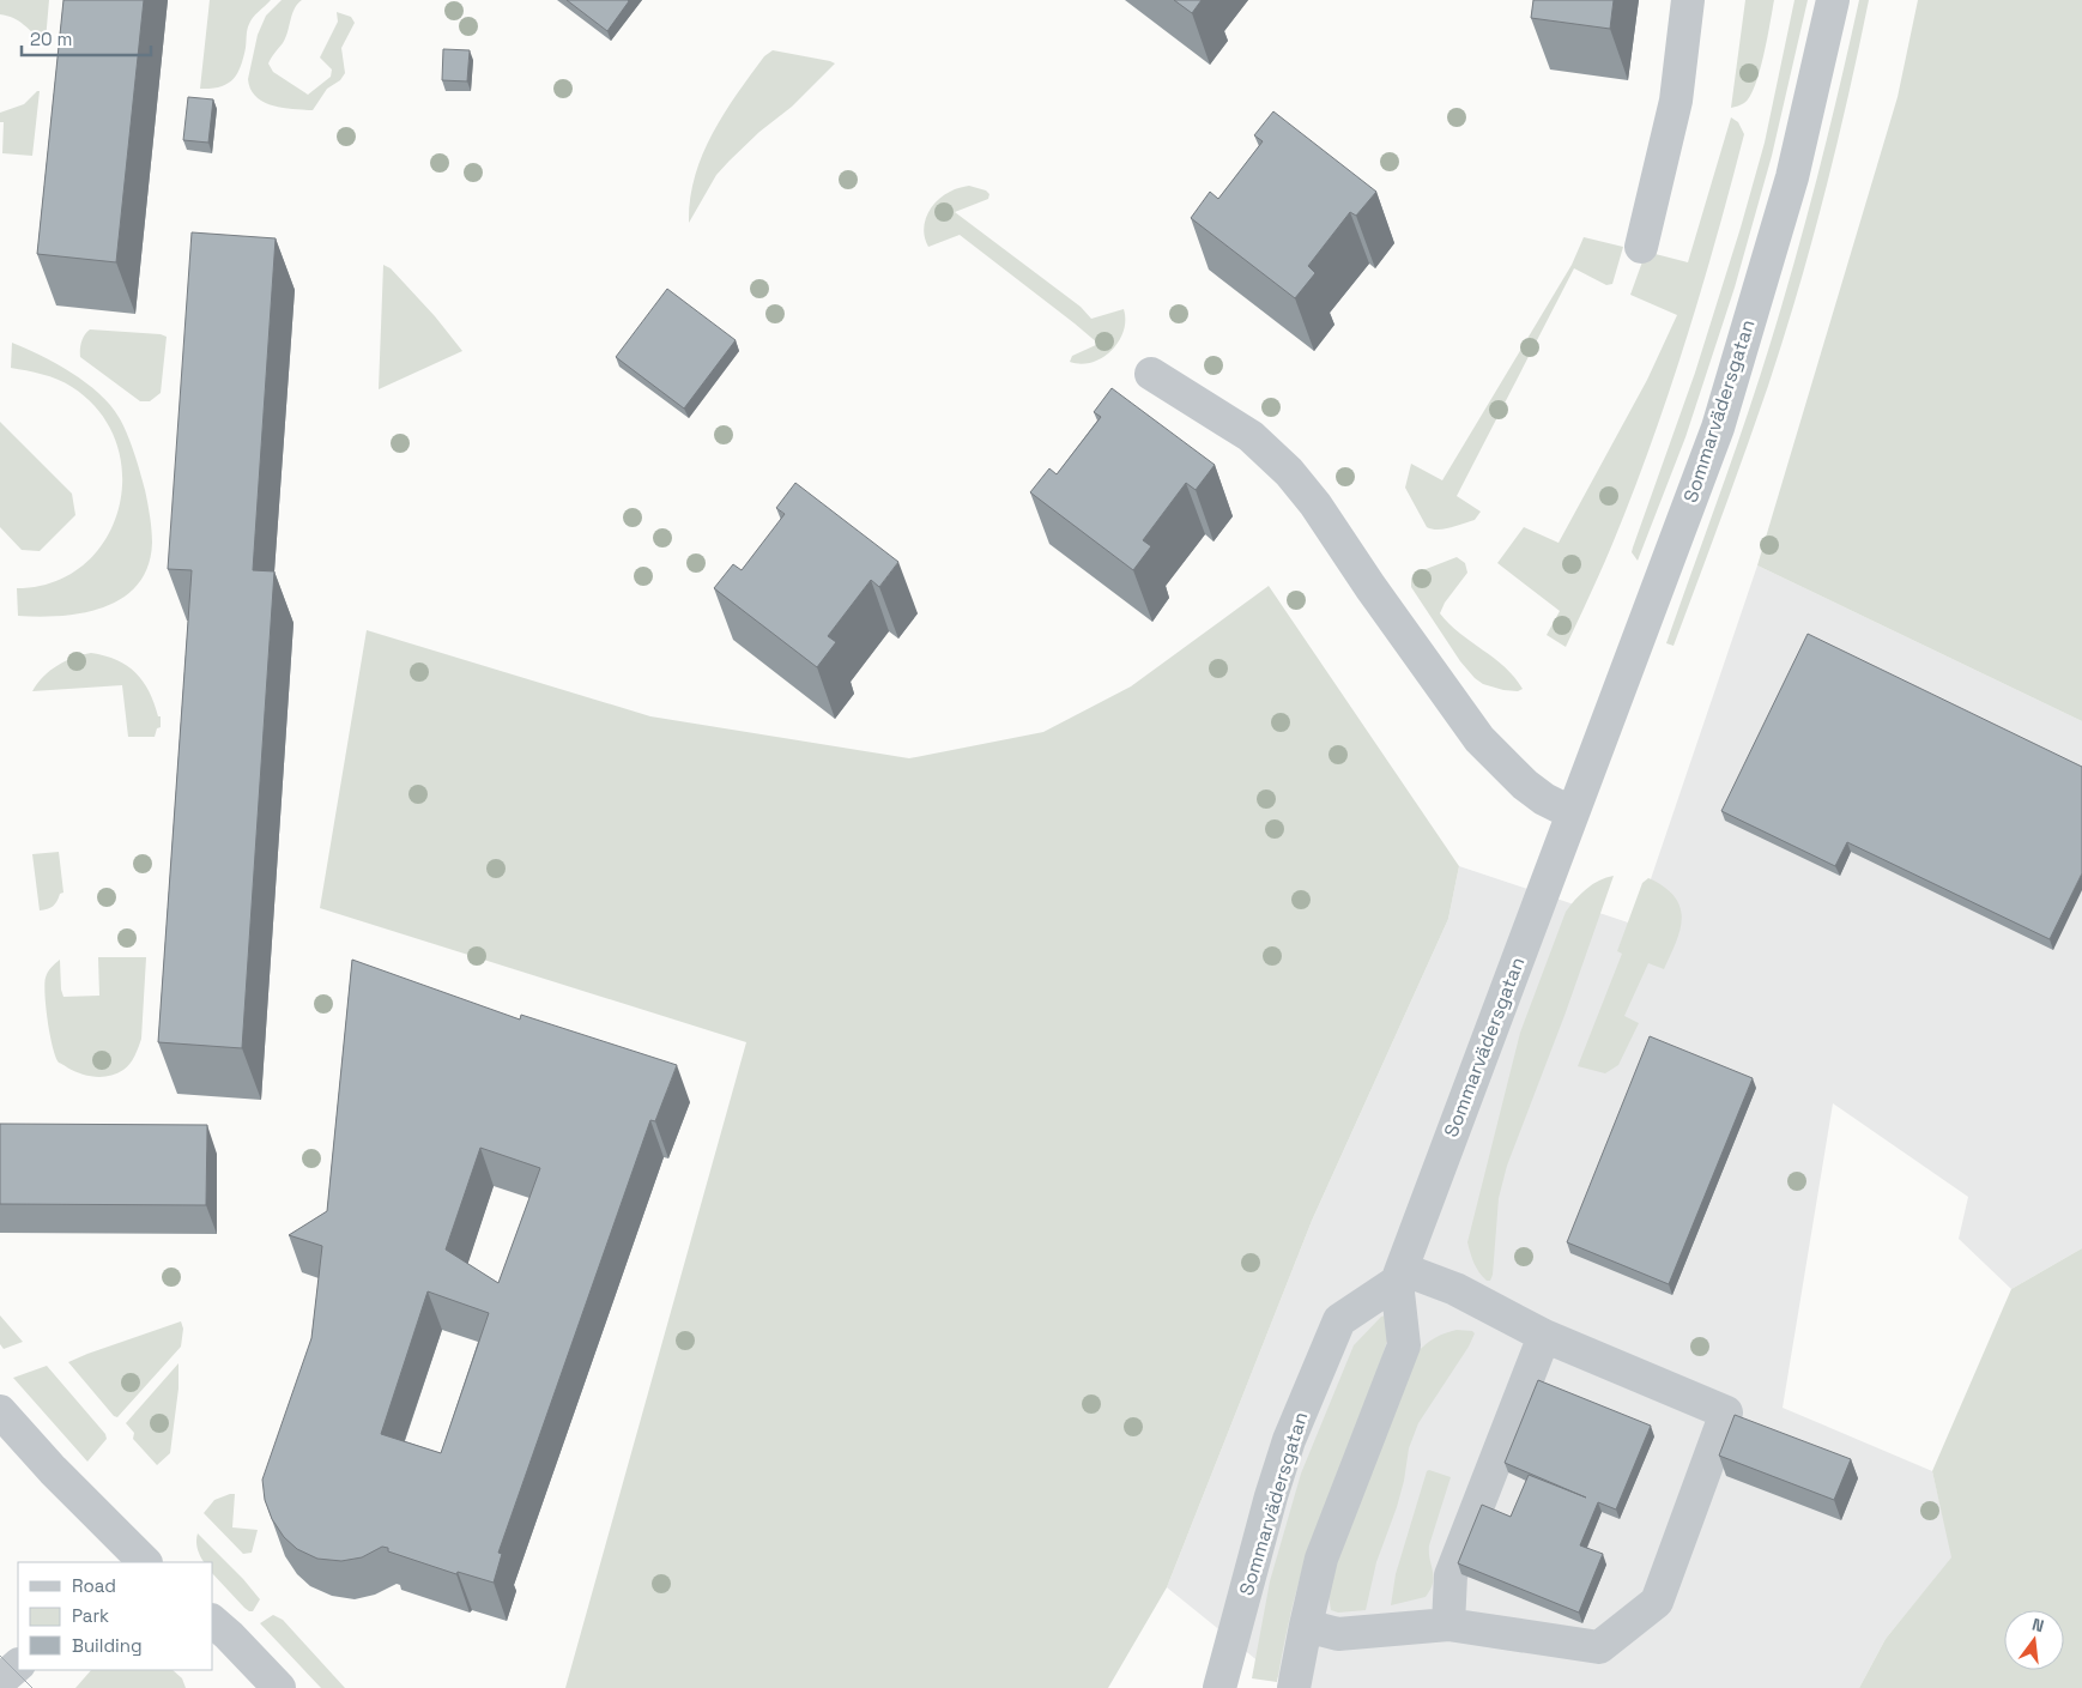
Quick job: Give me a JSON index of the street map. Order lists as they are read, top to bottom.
{
  "streets": {
    "street": ["Sommarvädersgatan"]
  },
  "legend": ["Road", "Park", "Building"],
  "scale_bar": "20 m",
  "north": "top"
}
